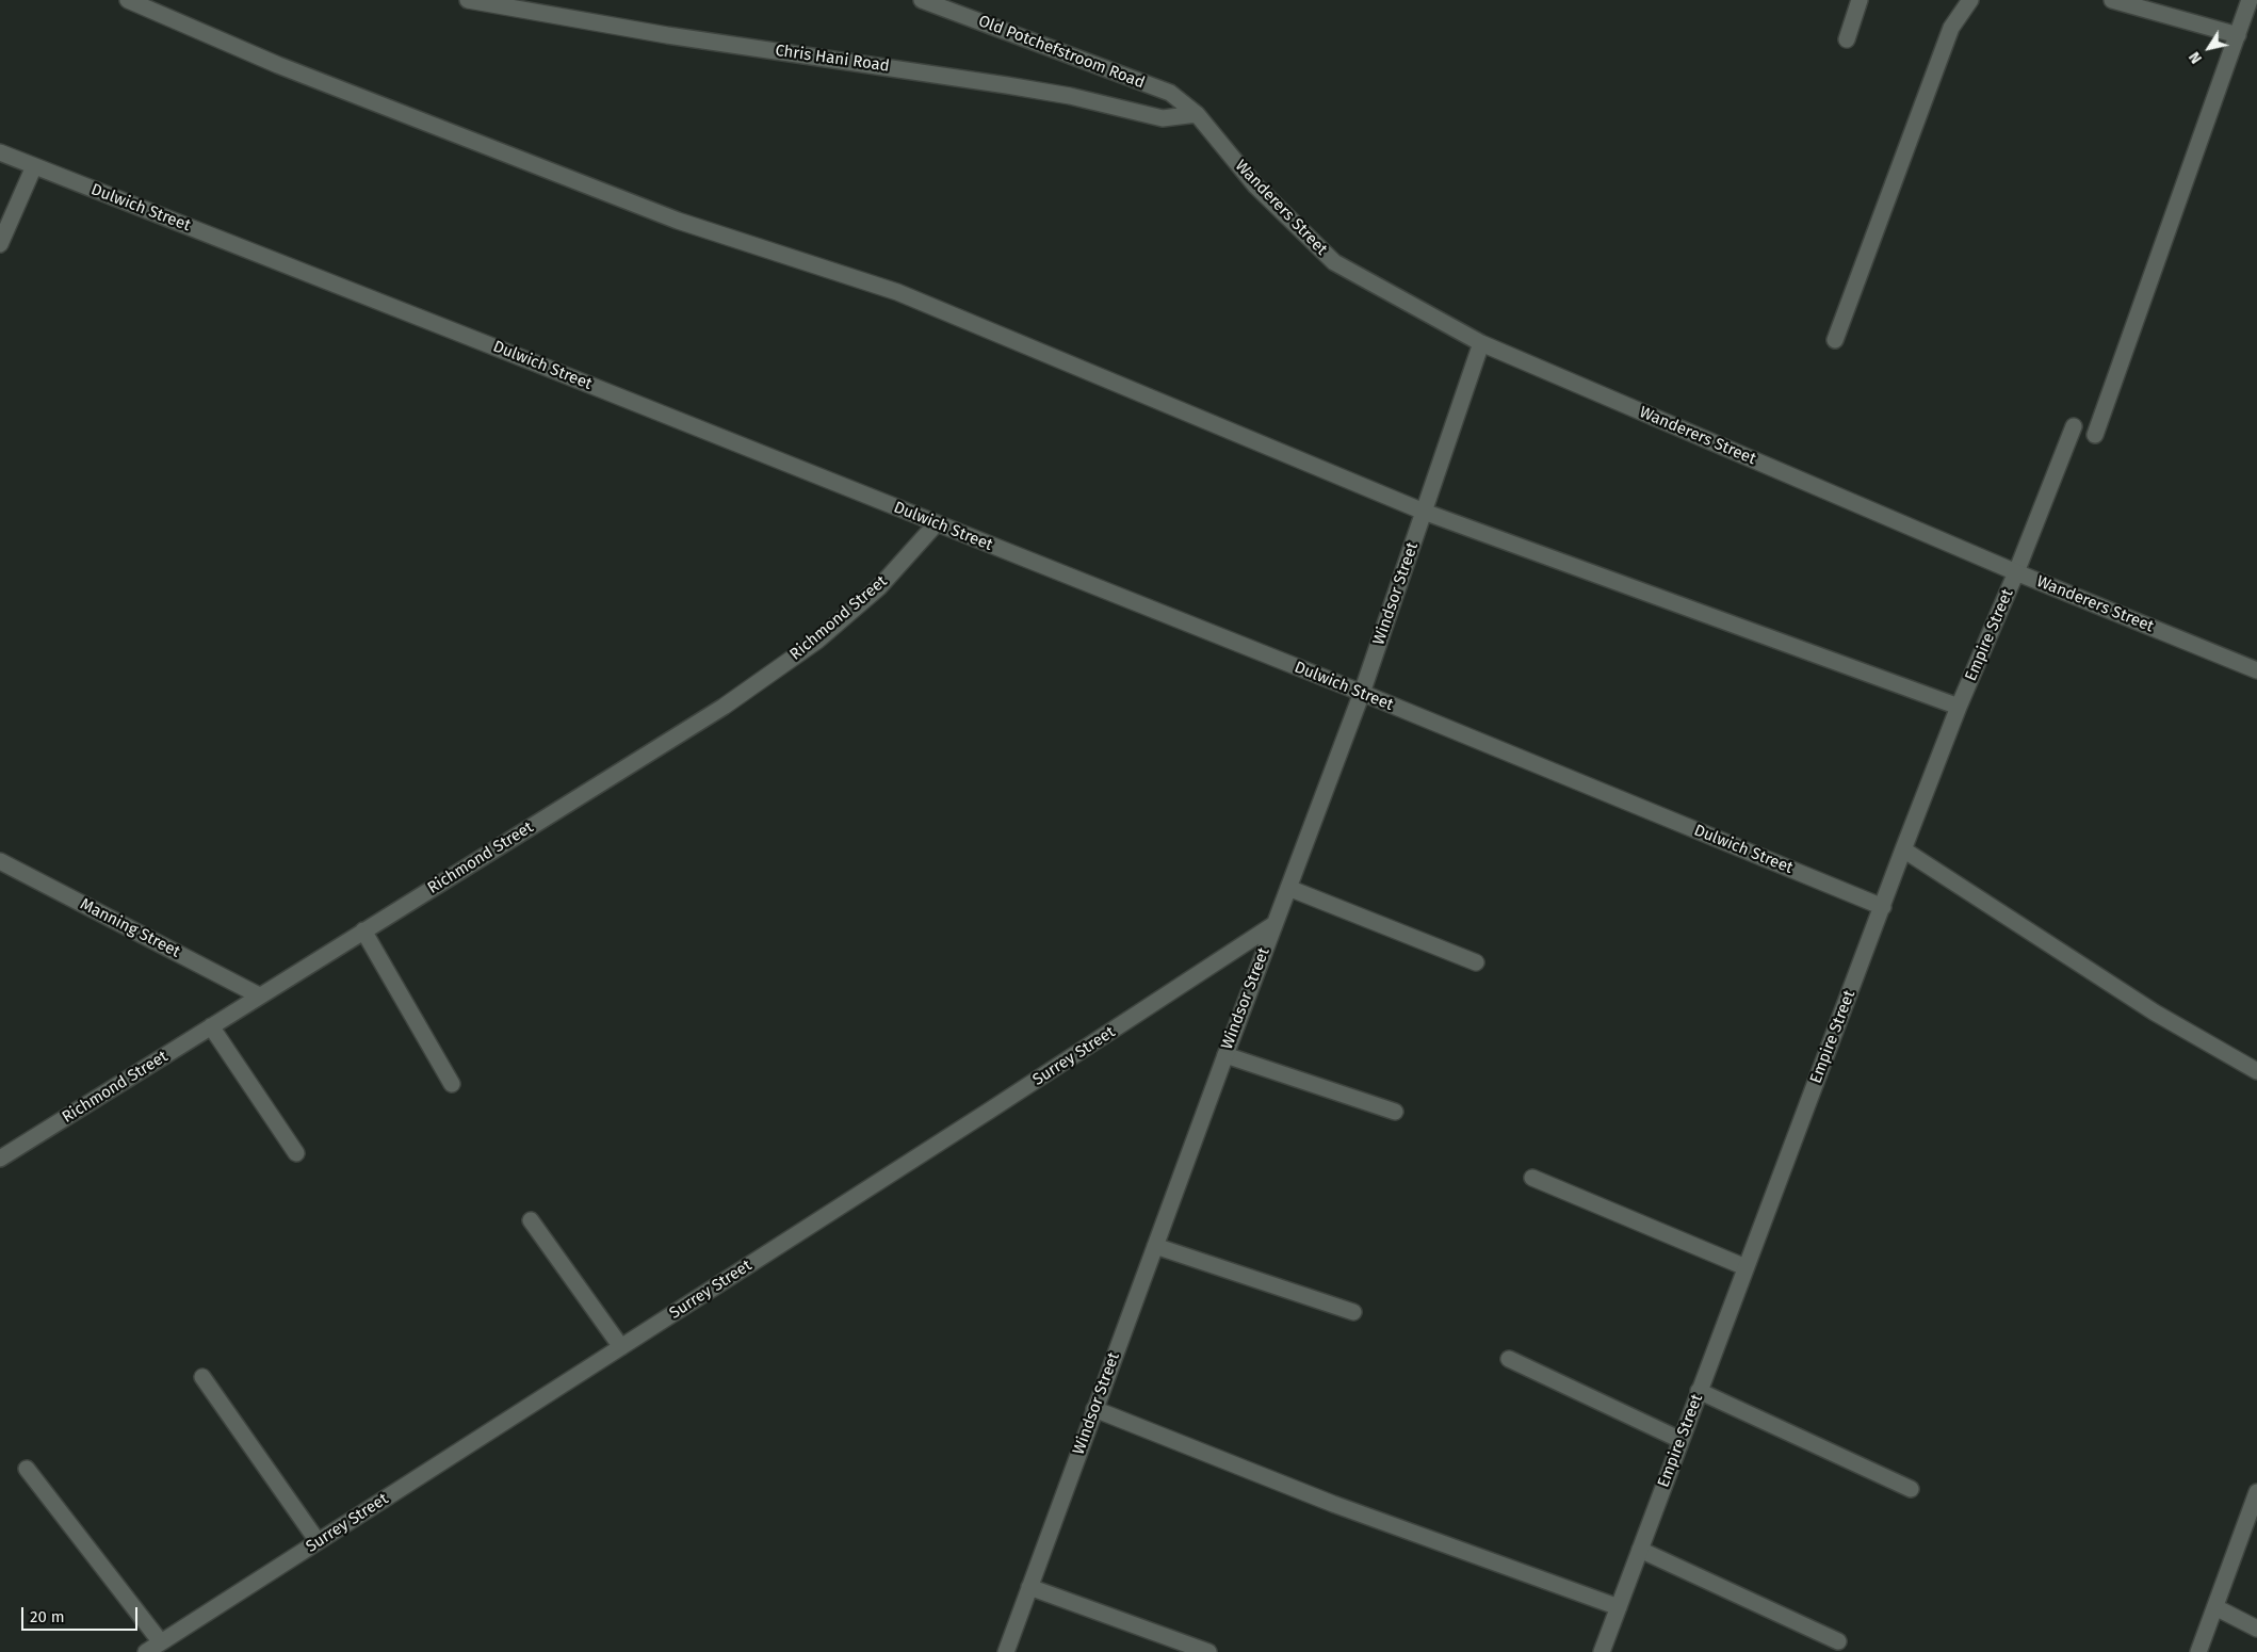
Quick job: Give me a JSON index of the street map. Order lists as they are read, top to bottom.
{
  "streets": {
    "street": [
      "Old Potchefstroom Road",
      "Chris Hani Road",
      "Dulwich Street",
      "Wanderers Street",
      "Windsor Street",
      "Richmond Street",
      "Empire Street",
      "Manning Street",
      "Surrey Street"
    ]
  },
  "crossings": [
    ["Old Potchefstroom Road", "Chris Hani Road"],
    ["Old Potchefstroom Road", "Wanderers Street"],
    ["Chris Hani Road", "Wanderers Street"],
    ["Dulwich Street", "Windsor Street"],
    ["Dulwich Street", "Richmond Street"],
    ["Dulwich Street", "Empire Street"],
    ["Wanderers Street", "Windsor Street"],
    ["Wanderers Street", "Empire Street"],
    ["Windsor Street", "Surrey Street"],
    ["Richmond Street", "Manning Street"]
  ],
  "scale_bar": "20 m",
  "north": "bottom left"
}
